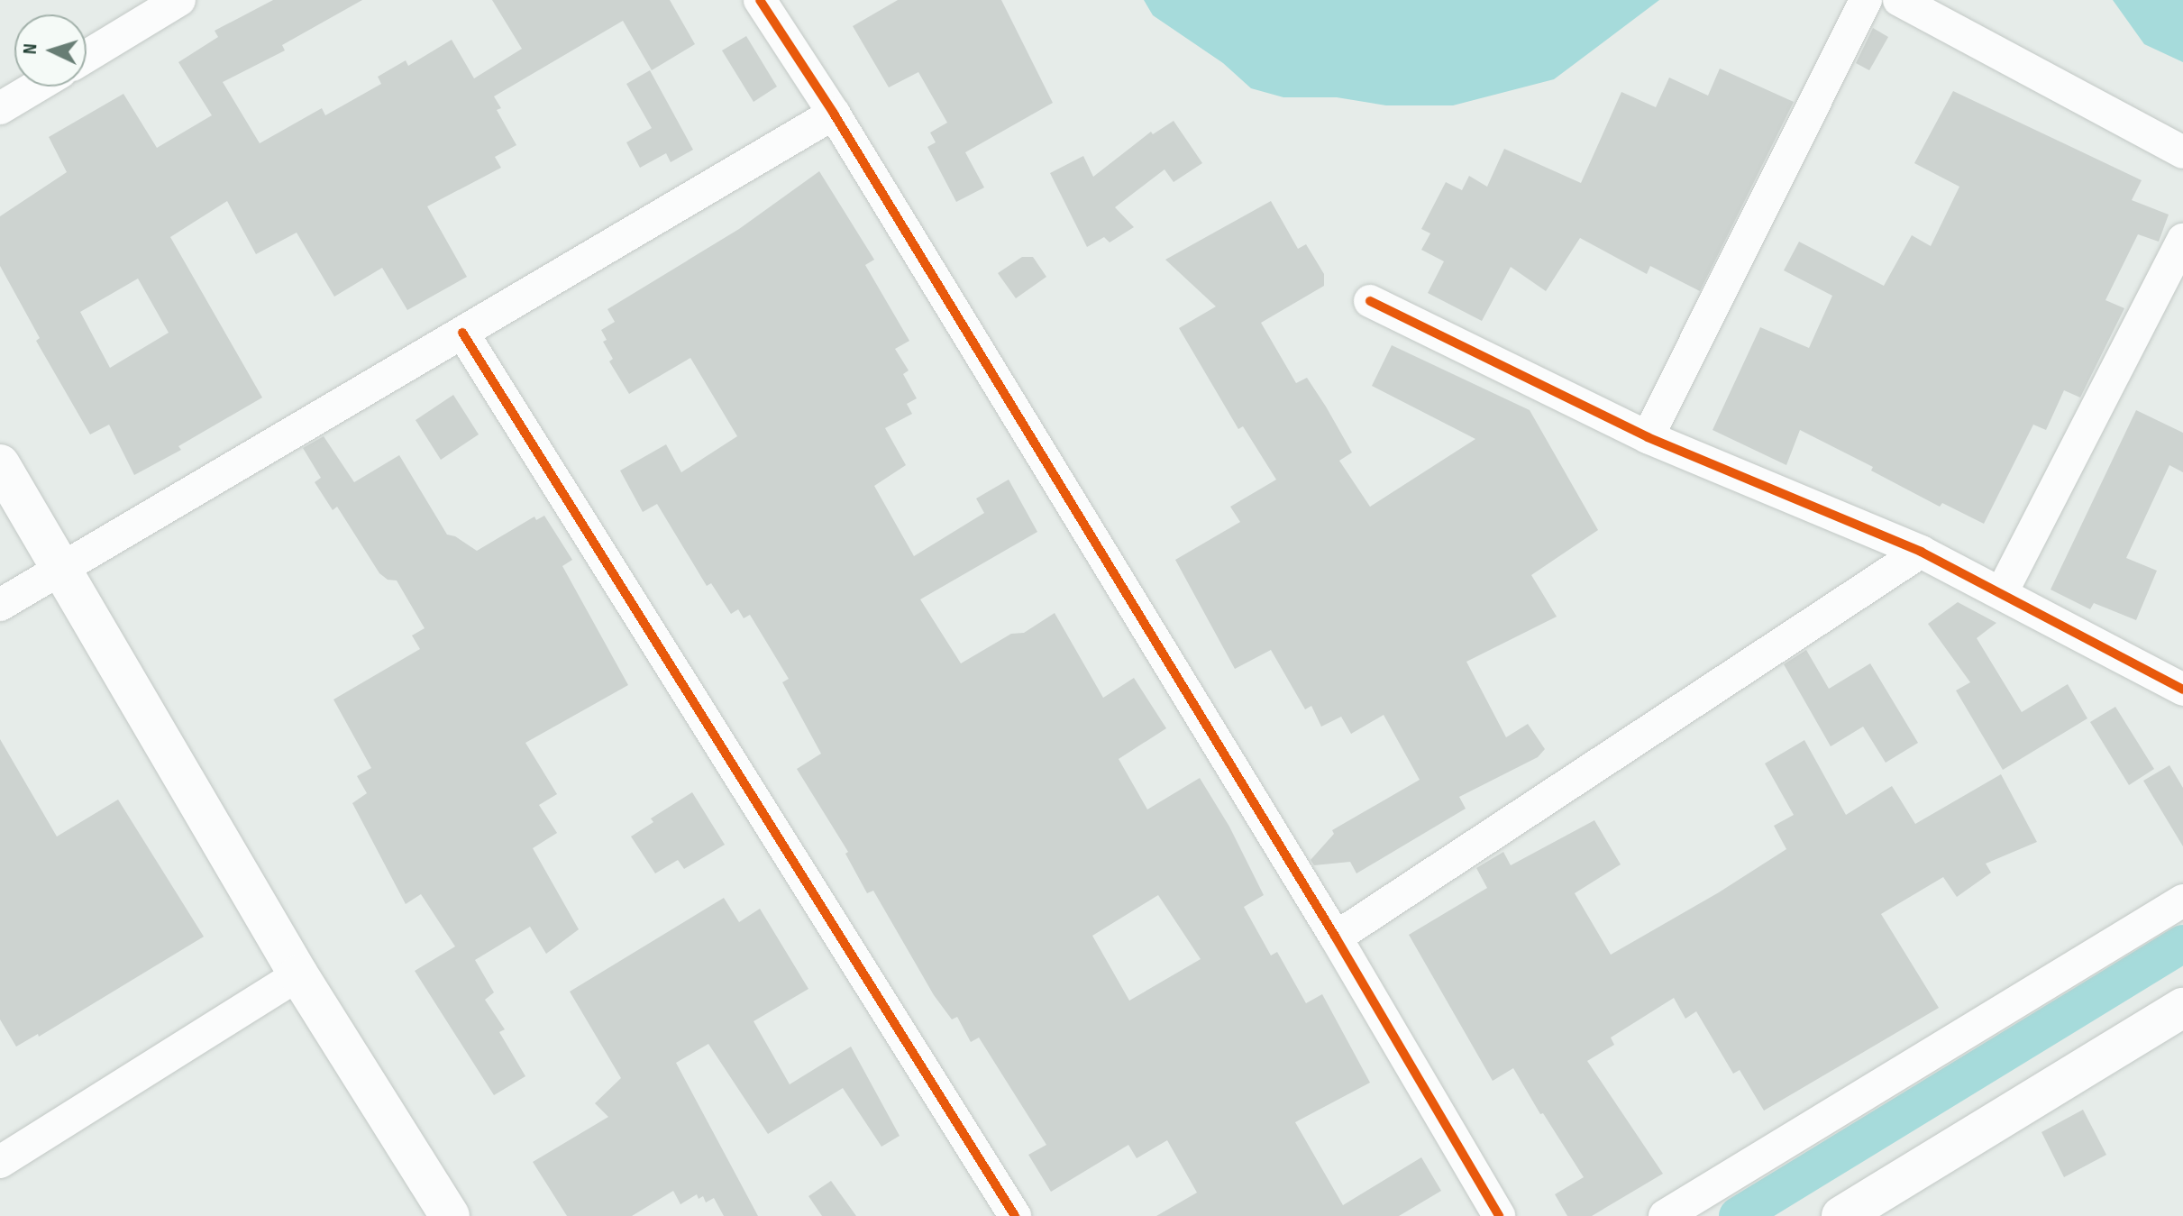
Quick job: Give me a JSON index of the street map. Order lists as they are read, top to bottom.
{
  "north": "left"
}
